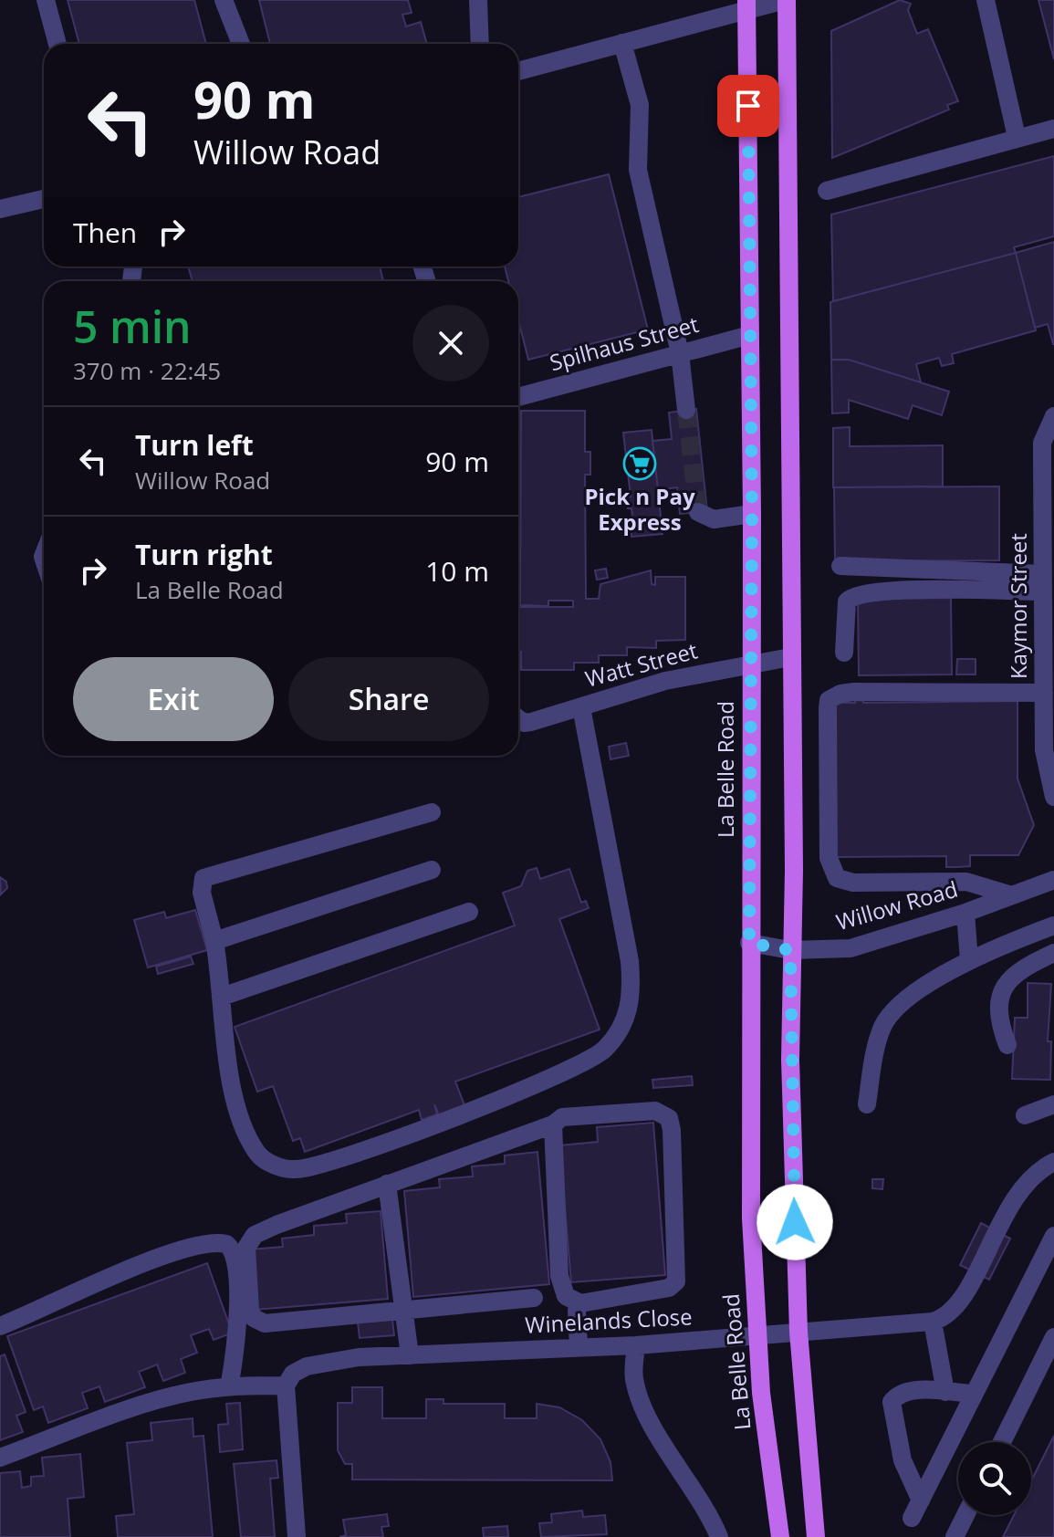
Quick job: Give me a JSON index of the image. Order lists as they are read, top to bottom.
{
  "streets": {
    "main road": ["La Belle Road"],
    "street": [
      "Spilhaus Street",
      "Kaymor Street",
      "Watt Street",
      "Willow Road",
      "Winelands Close"
    ]
  },
  "crossings": [
    ["Spilhaus Street", "La Belle Road"],
    ["Watt Street", "La Belle Road"],
    ["La Belle Road", "Willow Road"],
    ["La Belle Road", "Winelands Close"]
  ],
  "places": {
    "supermarket": ["Pick n Pay Express"]
  },
  "page": {
    "turn": ["90 m", "Willow Road"],
    "then": "Then",
    "heading": ["5 min", "370 m · 22:45"],
    "list": [
      {
        "name": "Turn left",
        "note": "Willow Road",
        "value": "90 m"
      },
      {
        "name": "Turn right",
        "note": "La Belle Road",
        "value": "10 m"
      }
    ],
    "buttons": ["Exit", "Share"]
  }
}
